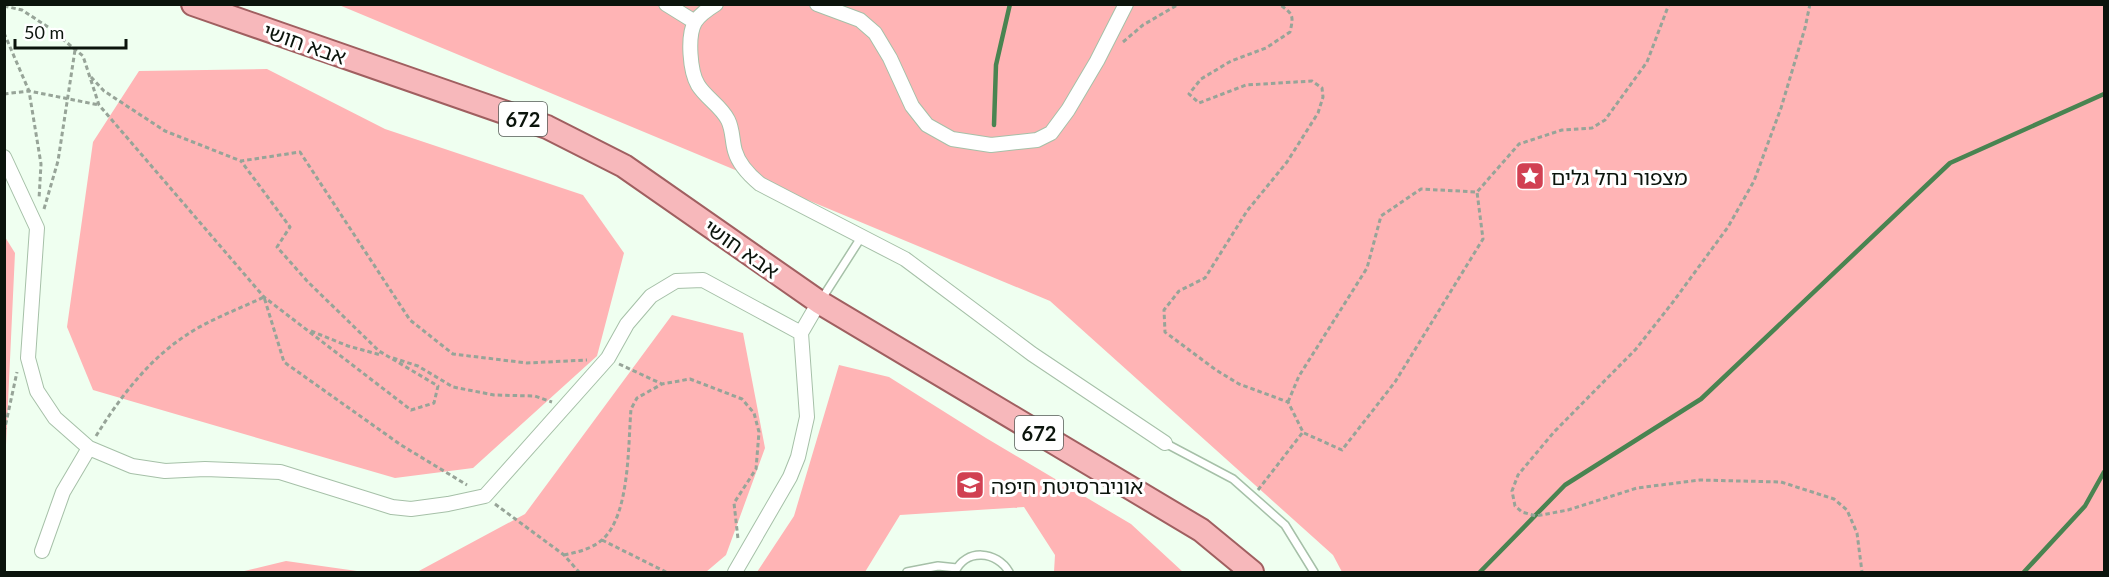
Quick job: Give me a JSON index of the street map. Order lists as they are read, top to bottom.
{
  "streets": {
    "main road": ["אבא חושי", "672"]
  },
  "places": {
    "place": ["מצפור נחל גלים"],
    "school or university": ["אוניברסיטת חיפה"]
  },
  "scale_bar": "50 m"
}
